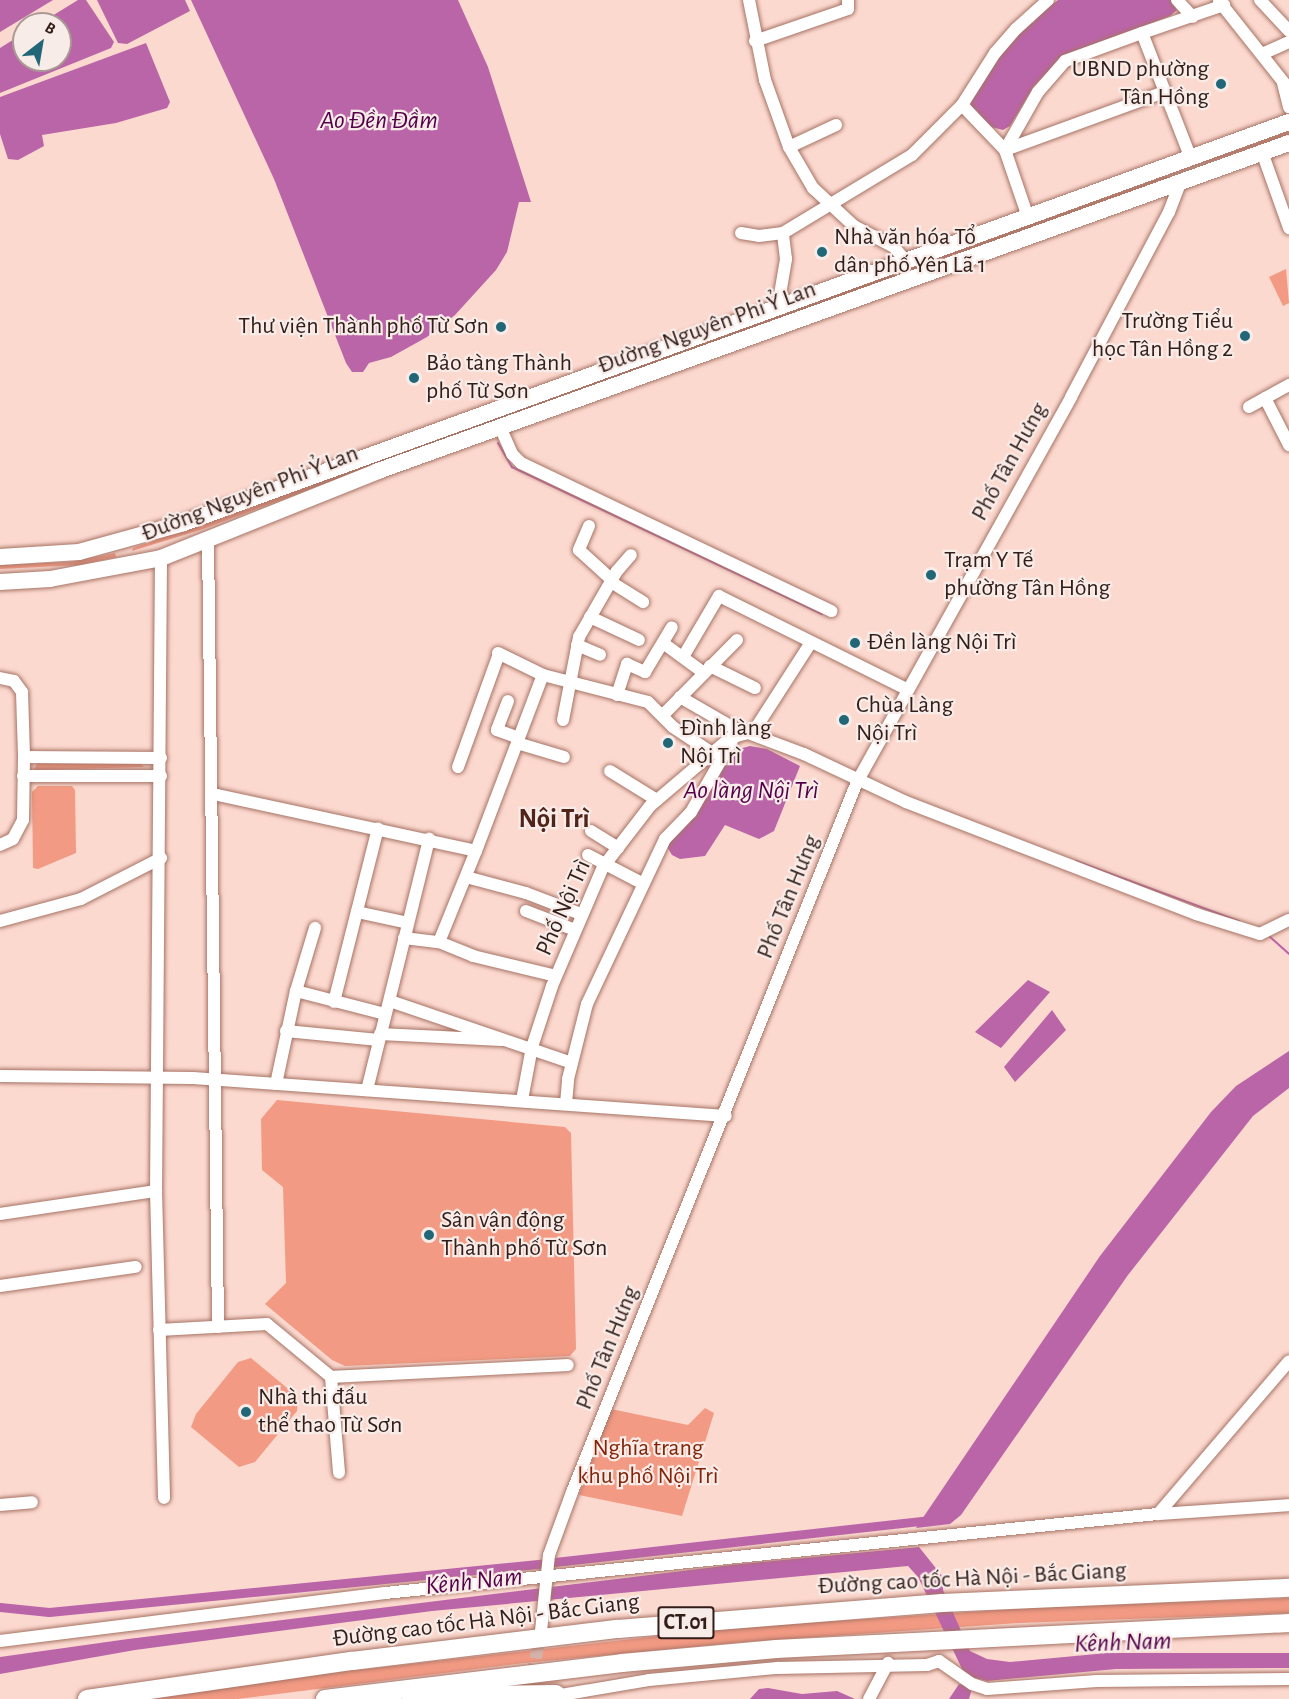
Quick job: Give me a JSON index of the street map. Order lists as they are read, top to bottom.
{
  "streets": {
    "highway": ["Đường cao tốc Hà Nội - Bắc Giang", "CT.01"],
    "main road": ["Đường Nguyên Phi Ỷ Lan"],
    "street": ["Phố Tân Hưng", "Phố Nội Trì"]
  },
  "crossings": [
    ["Đường Nguyên Phi Ỷ Lan", "Phố Tân Hưng"]
  ],
  "districts": ["Nội Trì"],
  "water": ["Ao Đền Đầm", "Ao làng Nội Trì", "Kênh Nam"],
  "parks": ["Nghĩa trang khu phố Nội Trì"],
  "places": [
    "UBND phường Tân Hồng",
    "Nhà văn hóa Tổ dân phố Yên Lã 1",
    "Thư viện Thành phố Từ Sơn",
    "Trường Tiểu học Tân Hồng 2",
    "Bảo tàng Thành phố Từ Sơn",
    "Trạm Y Tế phường Tân Hồng",
    "Đền làng Nội Trì",
    "Chùa Làng Nội Trì",
    "Đình làng Nội Trì",
    "Sân vận động Thành phố Từ Sơn",
    "Nhà thi đấu thể thao Từ Sơn"
  ],
  "north": "top right"
}
